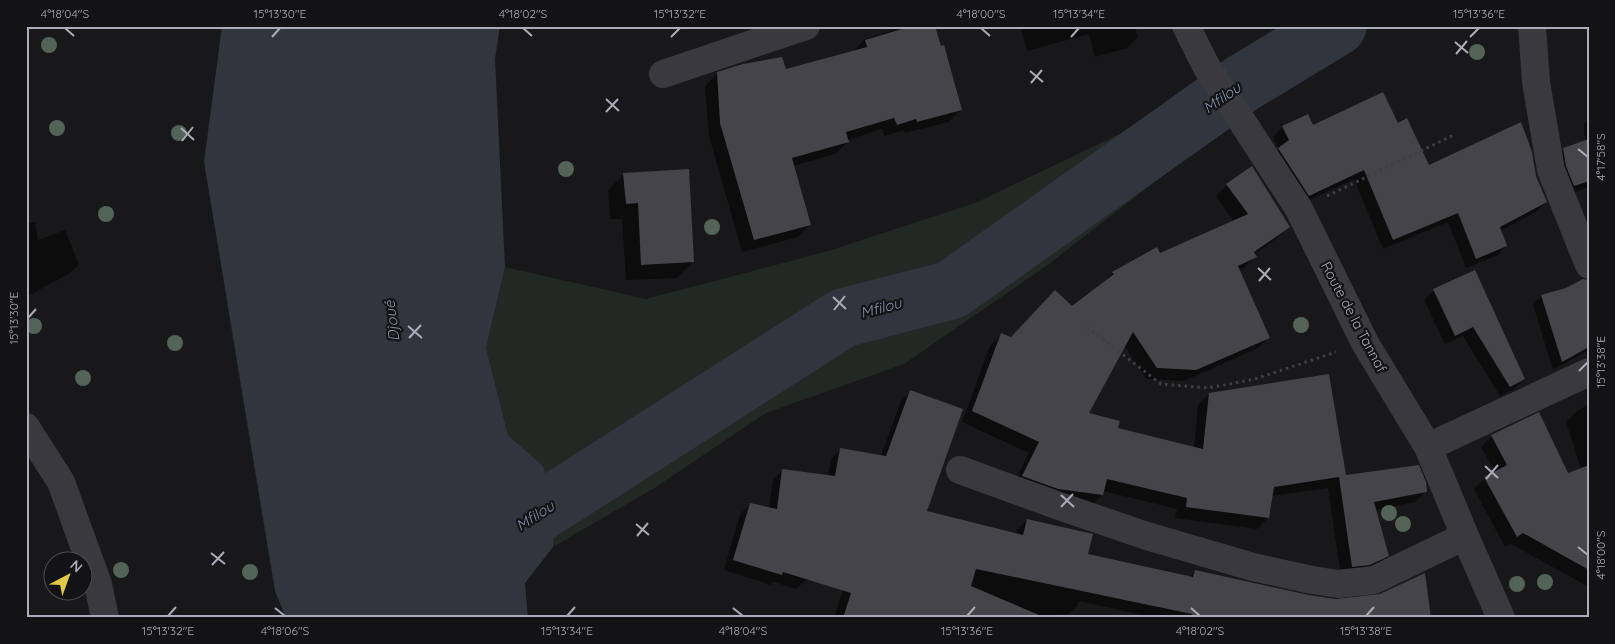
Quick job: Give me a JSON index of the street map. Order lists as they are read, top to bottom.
{
  "streets": {
    "street": ["Route de la Tannaf"]
  },
  "water": ["Mfilou", "Djoué"],
  "north": "top right",
  "coordinates": [
    "4°18'04\"S",
    "15°13'30\"E",
    "4°18'02\"S",
    "15°13'32\"E",
    "4°18'00\"S",
    "15°13'34\"E",
    "15°13'36\"E",
    "4°17'58\"S",
    "15°13'38\"E",
    "4°18'06\"S"
  ]
}
